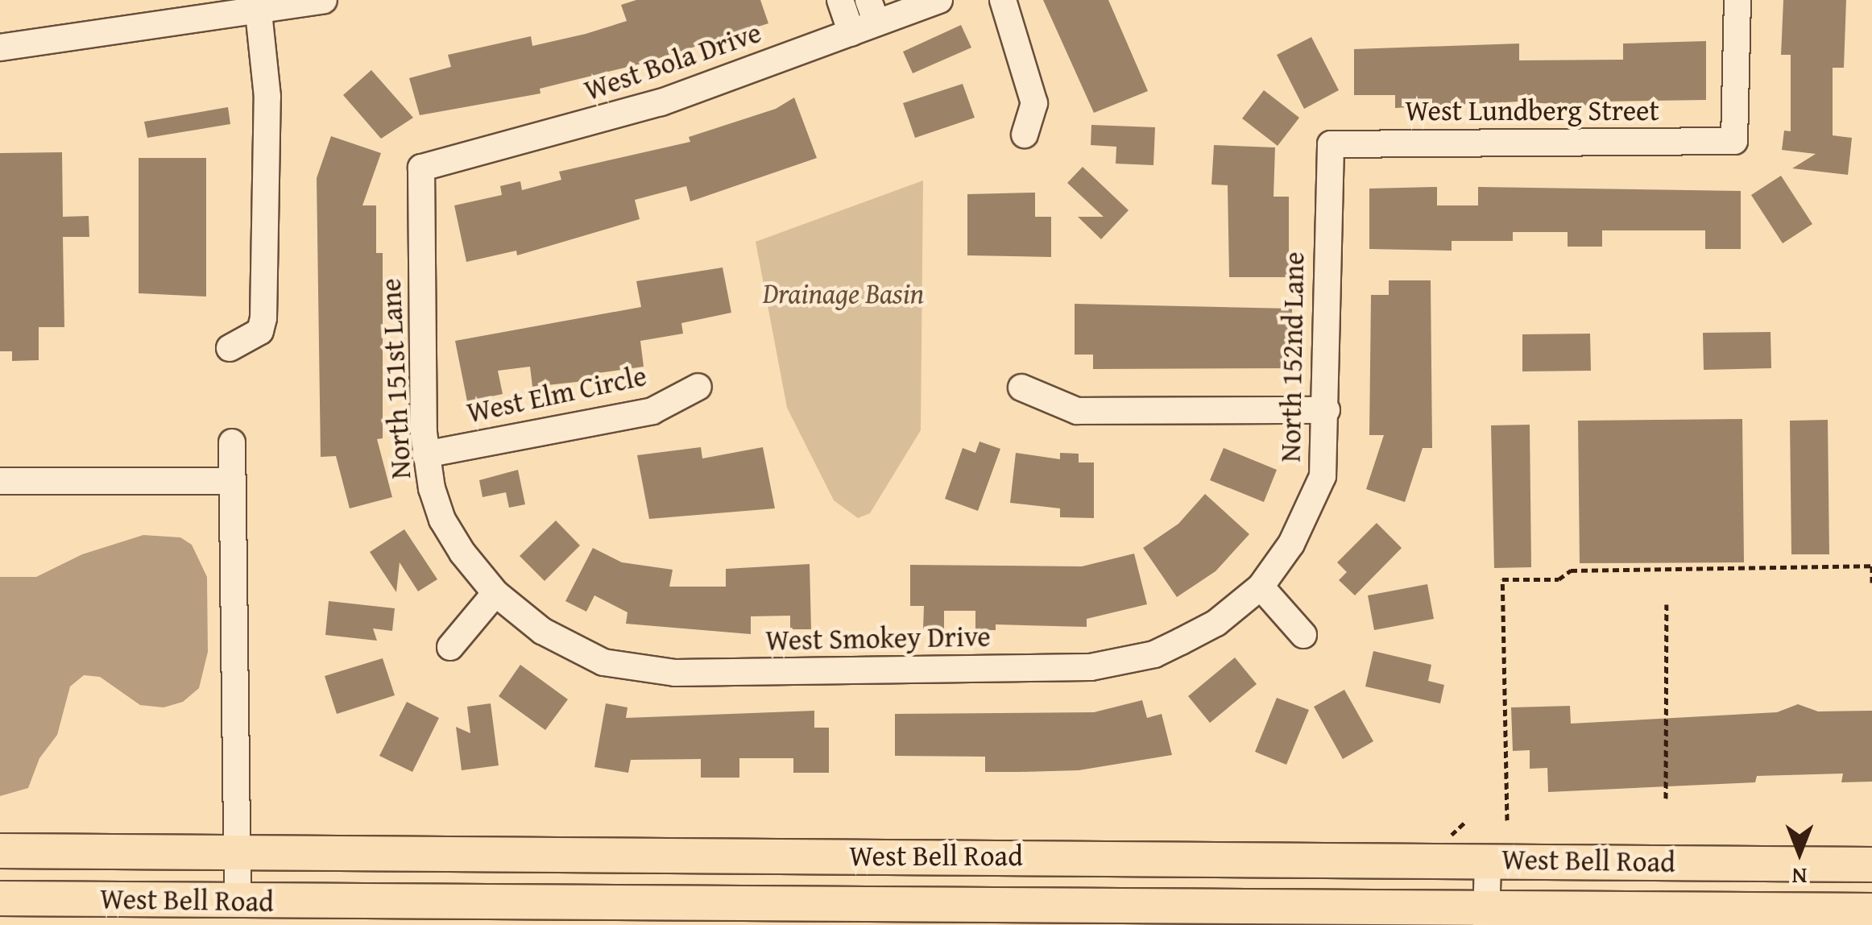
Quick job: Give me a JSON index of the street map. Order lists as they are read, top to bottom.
{
  "streets": {
    "main road": ["West Bell Road"],
    "street": [
      "West Bola Drive",
      "West Lundberg Street",
      "North 152nd Lane",
      "North 151st Lane",
      "West Elm Circle",
      "West Smokey Drive"
    ]
  },
  "crossings": [
    ["West Bola Drive", "North 151st Lane"],
    ["West Lundberg Street", "North 152nd Lane"],
    ["North 152nd Lane", "West Smokey Drive"],
    ["North 151st Lane", "West Elm Circle"],
    ["North 151st Lane", "West Smokey Drive"]
  ],
  "parks": ["Drainage Basin"],
  "north": "bottom"
}
